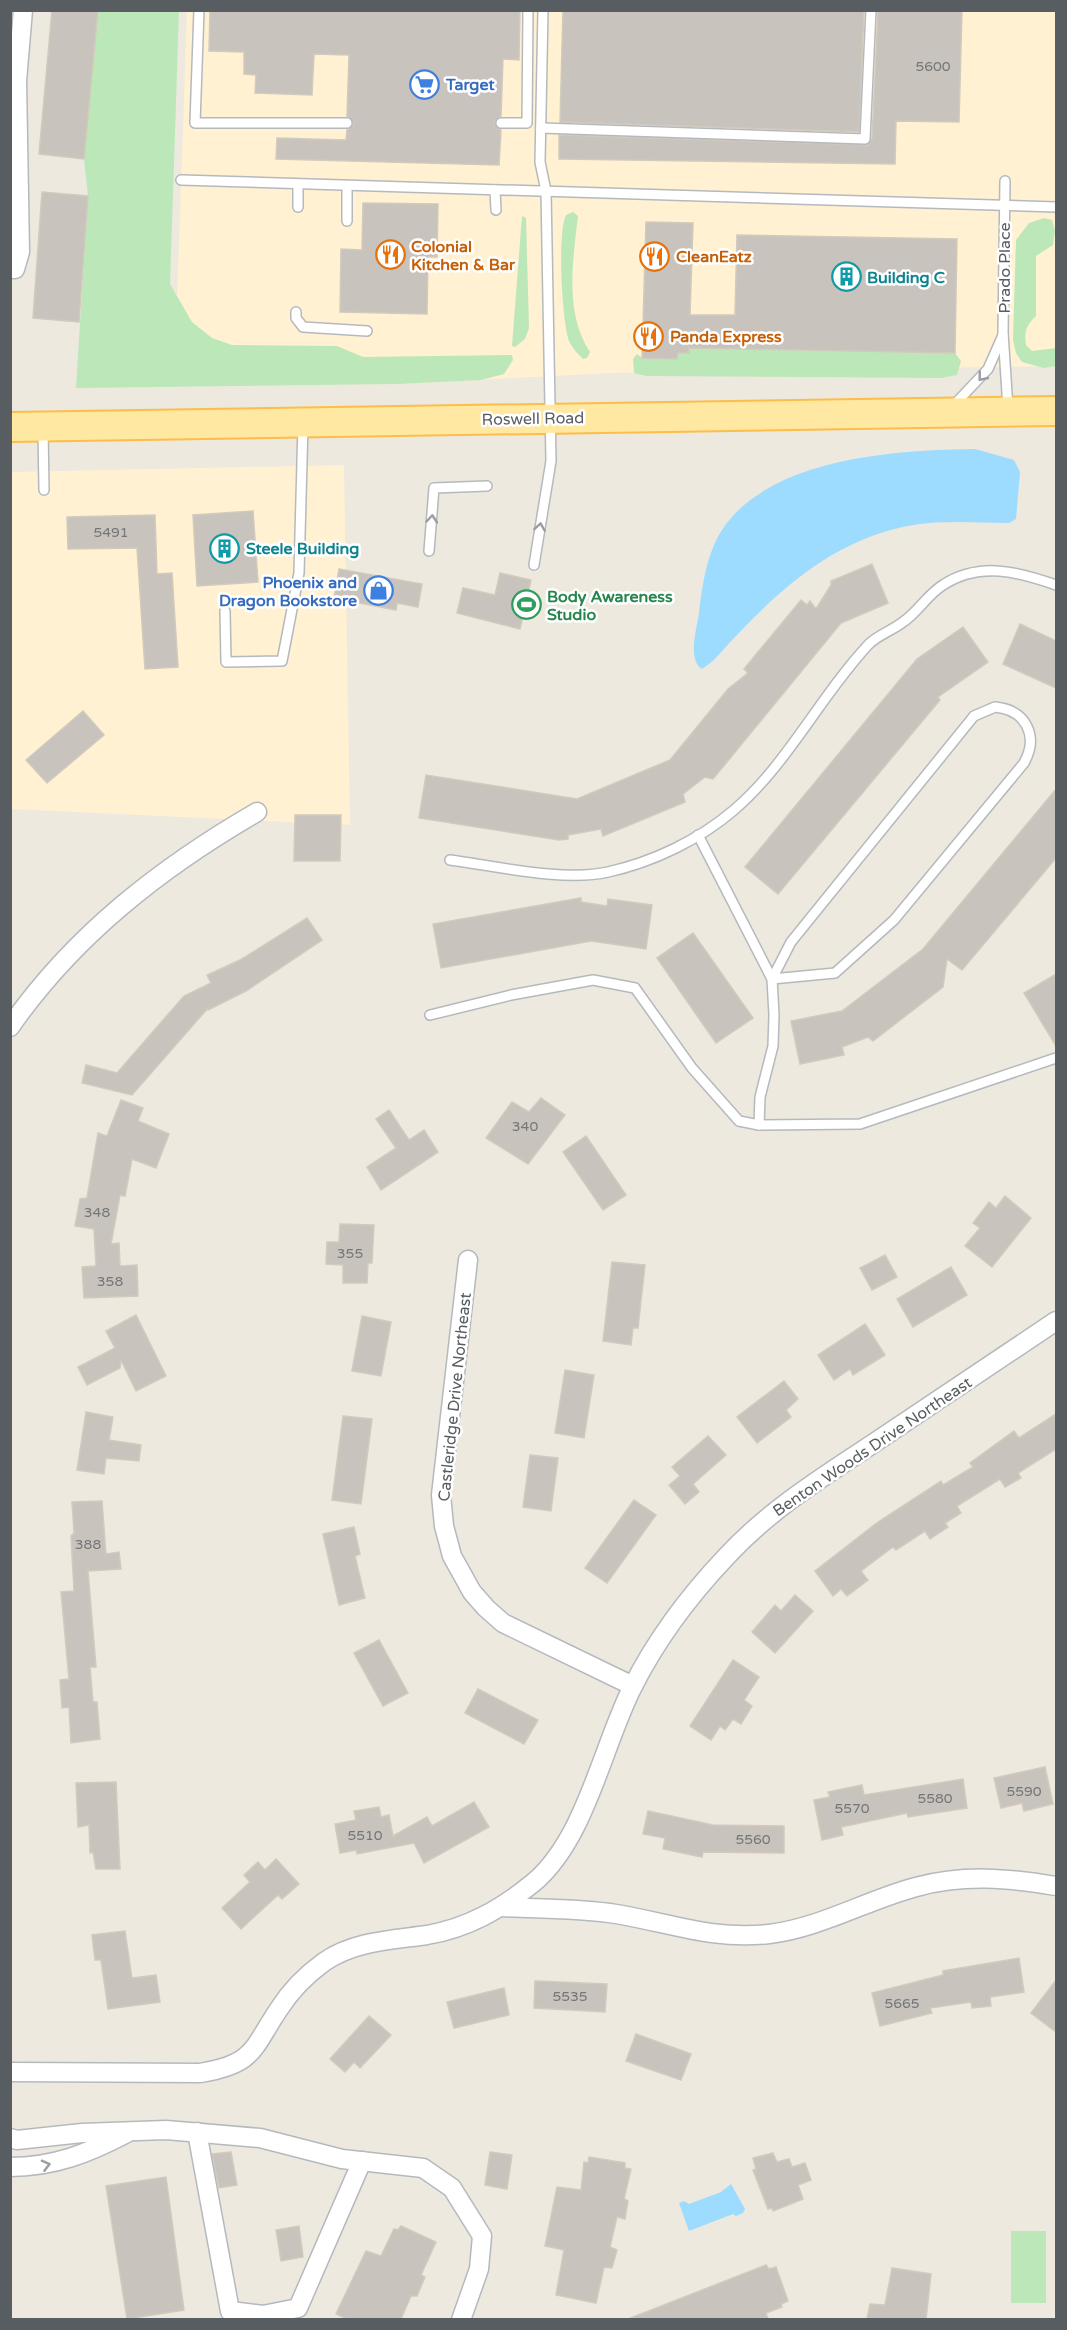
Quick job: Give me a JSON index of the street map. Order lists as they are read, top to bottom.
{
  "streets": {
    "main road": ["Roswell Road"],
    "street": ["Castleridge Drive Northeast", "Benton Woods Drive Northeast"],
    "lane": ["Prado Place"]
  },
  "crossings": [
    ["Prado Place", "Roswell Road"],
    ["Castleridge Drive Northeast", "Benton Woods Drive Northeast"]
  ],
  "places": {
    "supermarket": ["Target"],
    "restaurant": ["Colonial Kitchen & Bar", "CleanEatz", "Panda Express"],
    "building": ["Building C", "Steele Building"],
    "shop": ["Phoenix and Dragon Bookstore"],
    "sports": ["Body Awareness Studio"]
  },
  "house_numbers": [
    "5600",
    "5491",
    "340",
    "348",
    "355",
    "358",
    "388",
    "5590",
    "5580",
    "5570",
    "5510",
    "5560",
    "5535",
    "5665"
  ]
}
